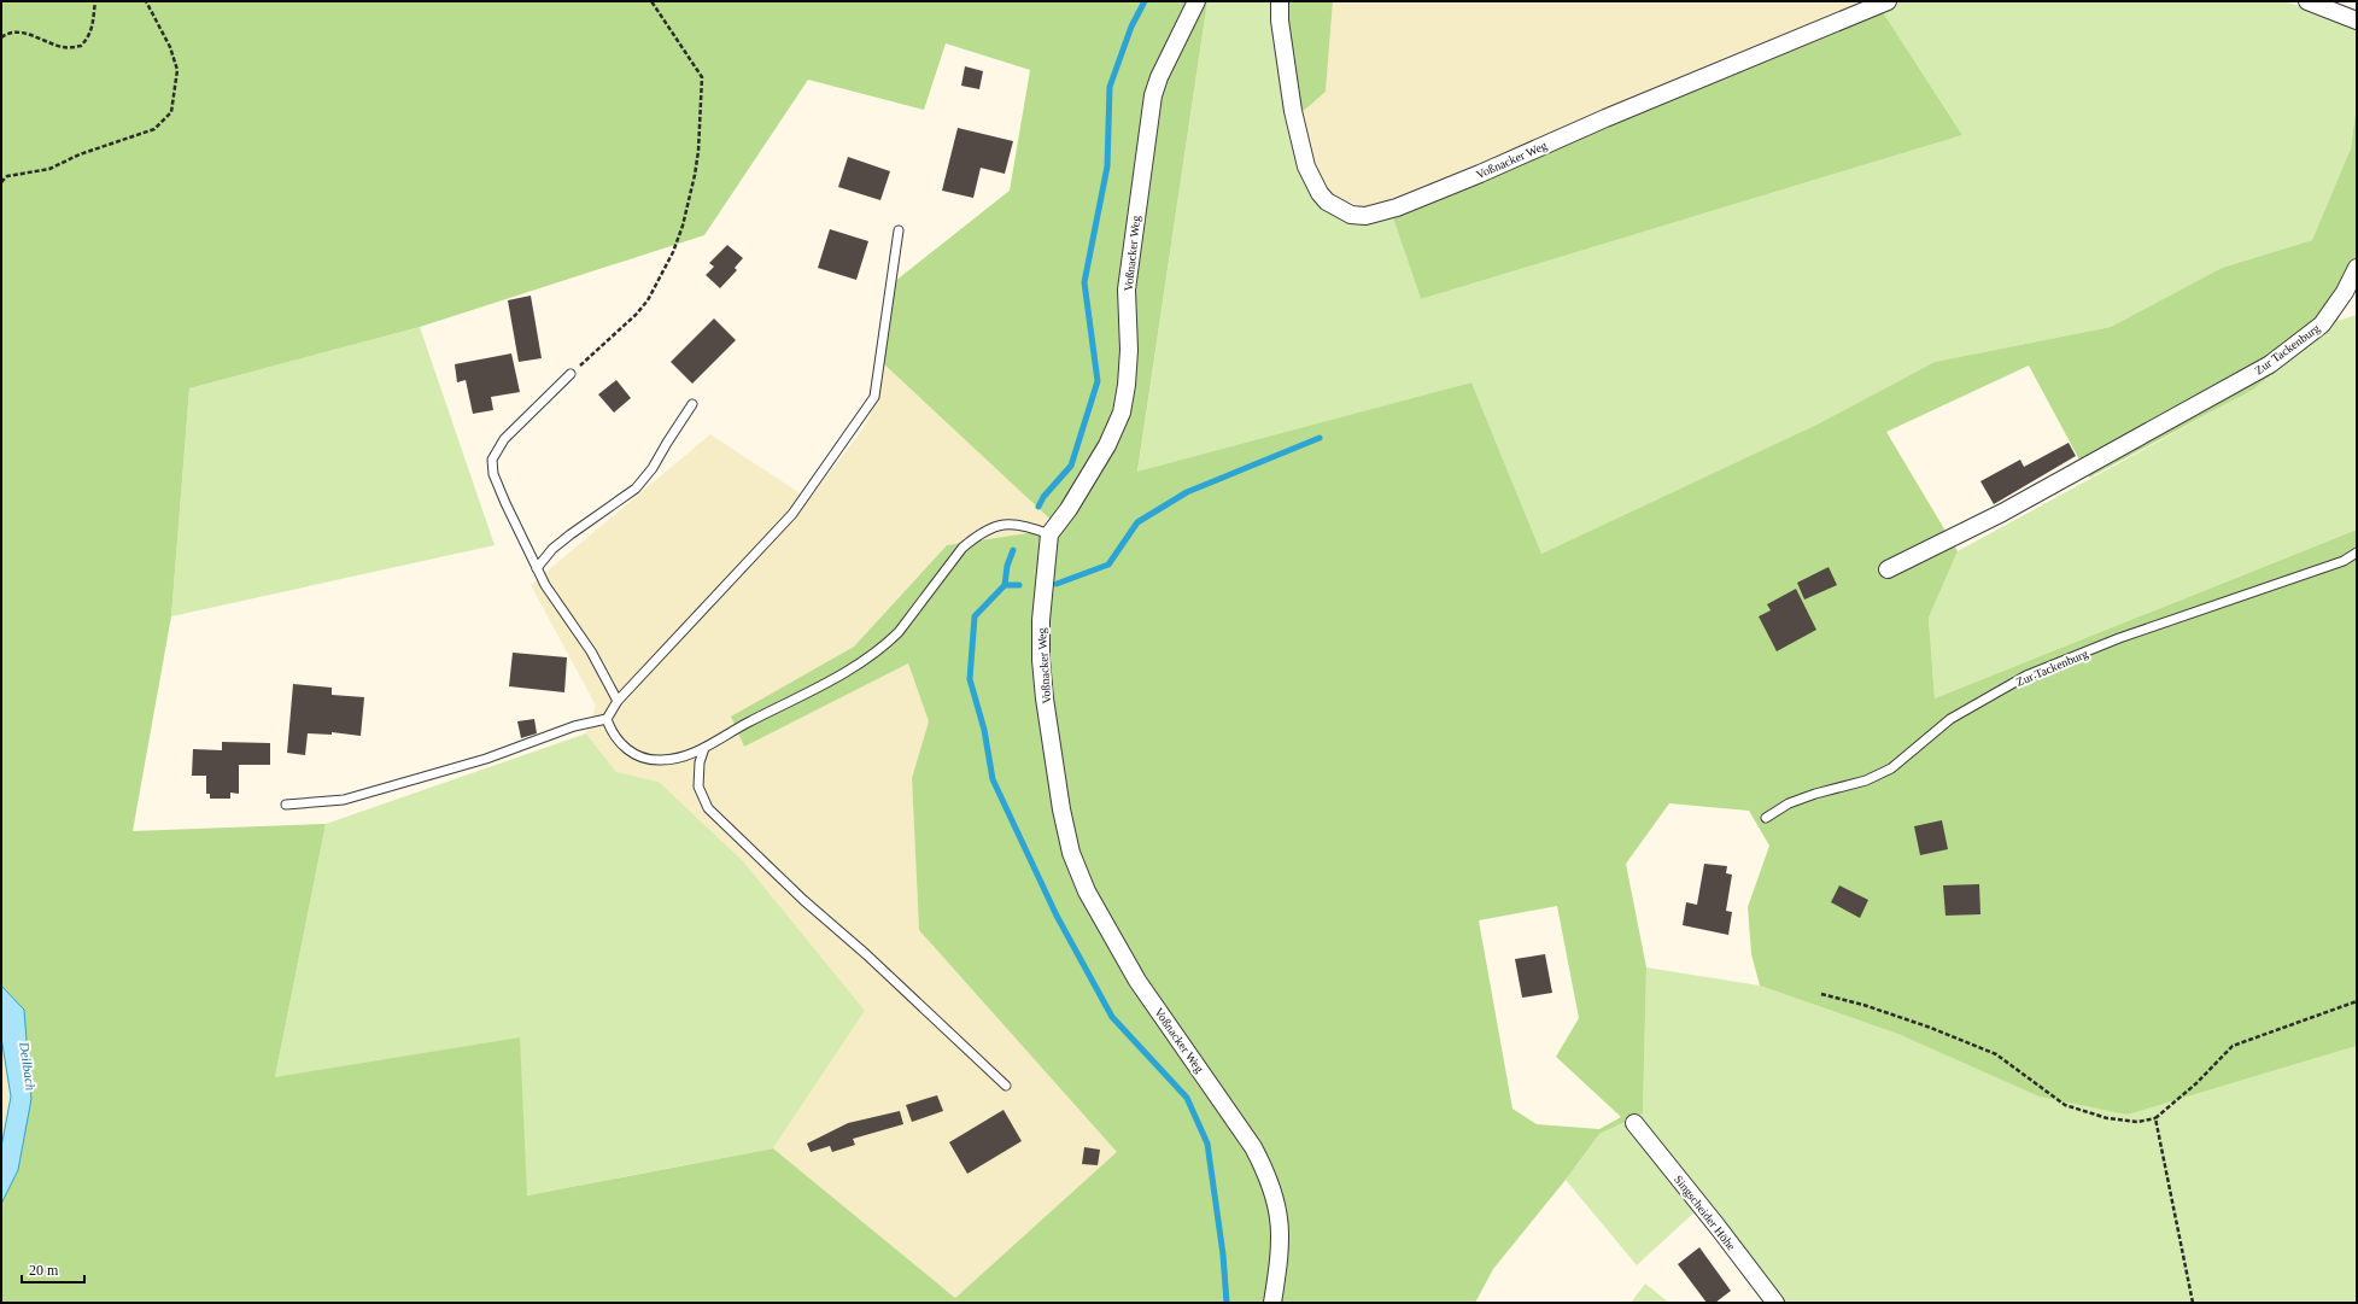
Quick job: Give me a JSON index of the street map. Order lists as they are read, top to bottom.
{
  "streets": {
    "street": ["Voßnacker Weg", "Zur Tackenburg", "Singscheider Höhe"]
  },
  "water": ["Deilbach"],
  "scale_bar": "20 m"
}
